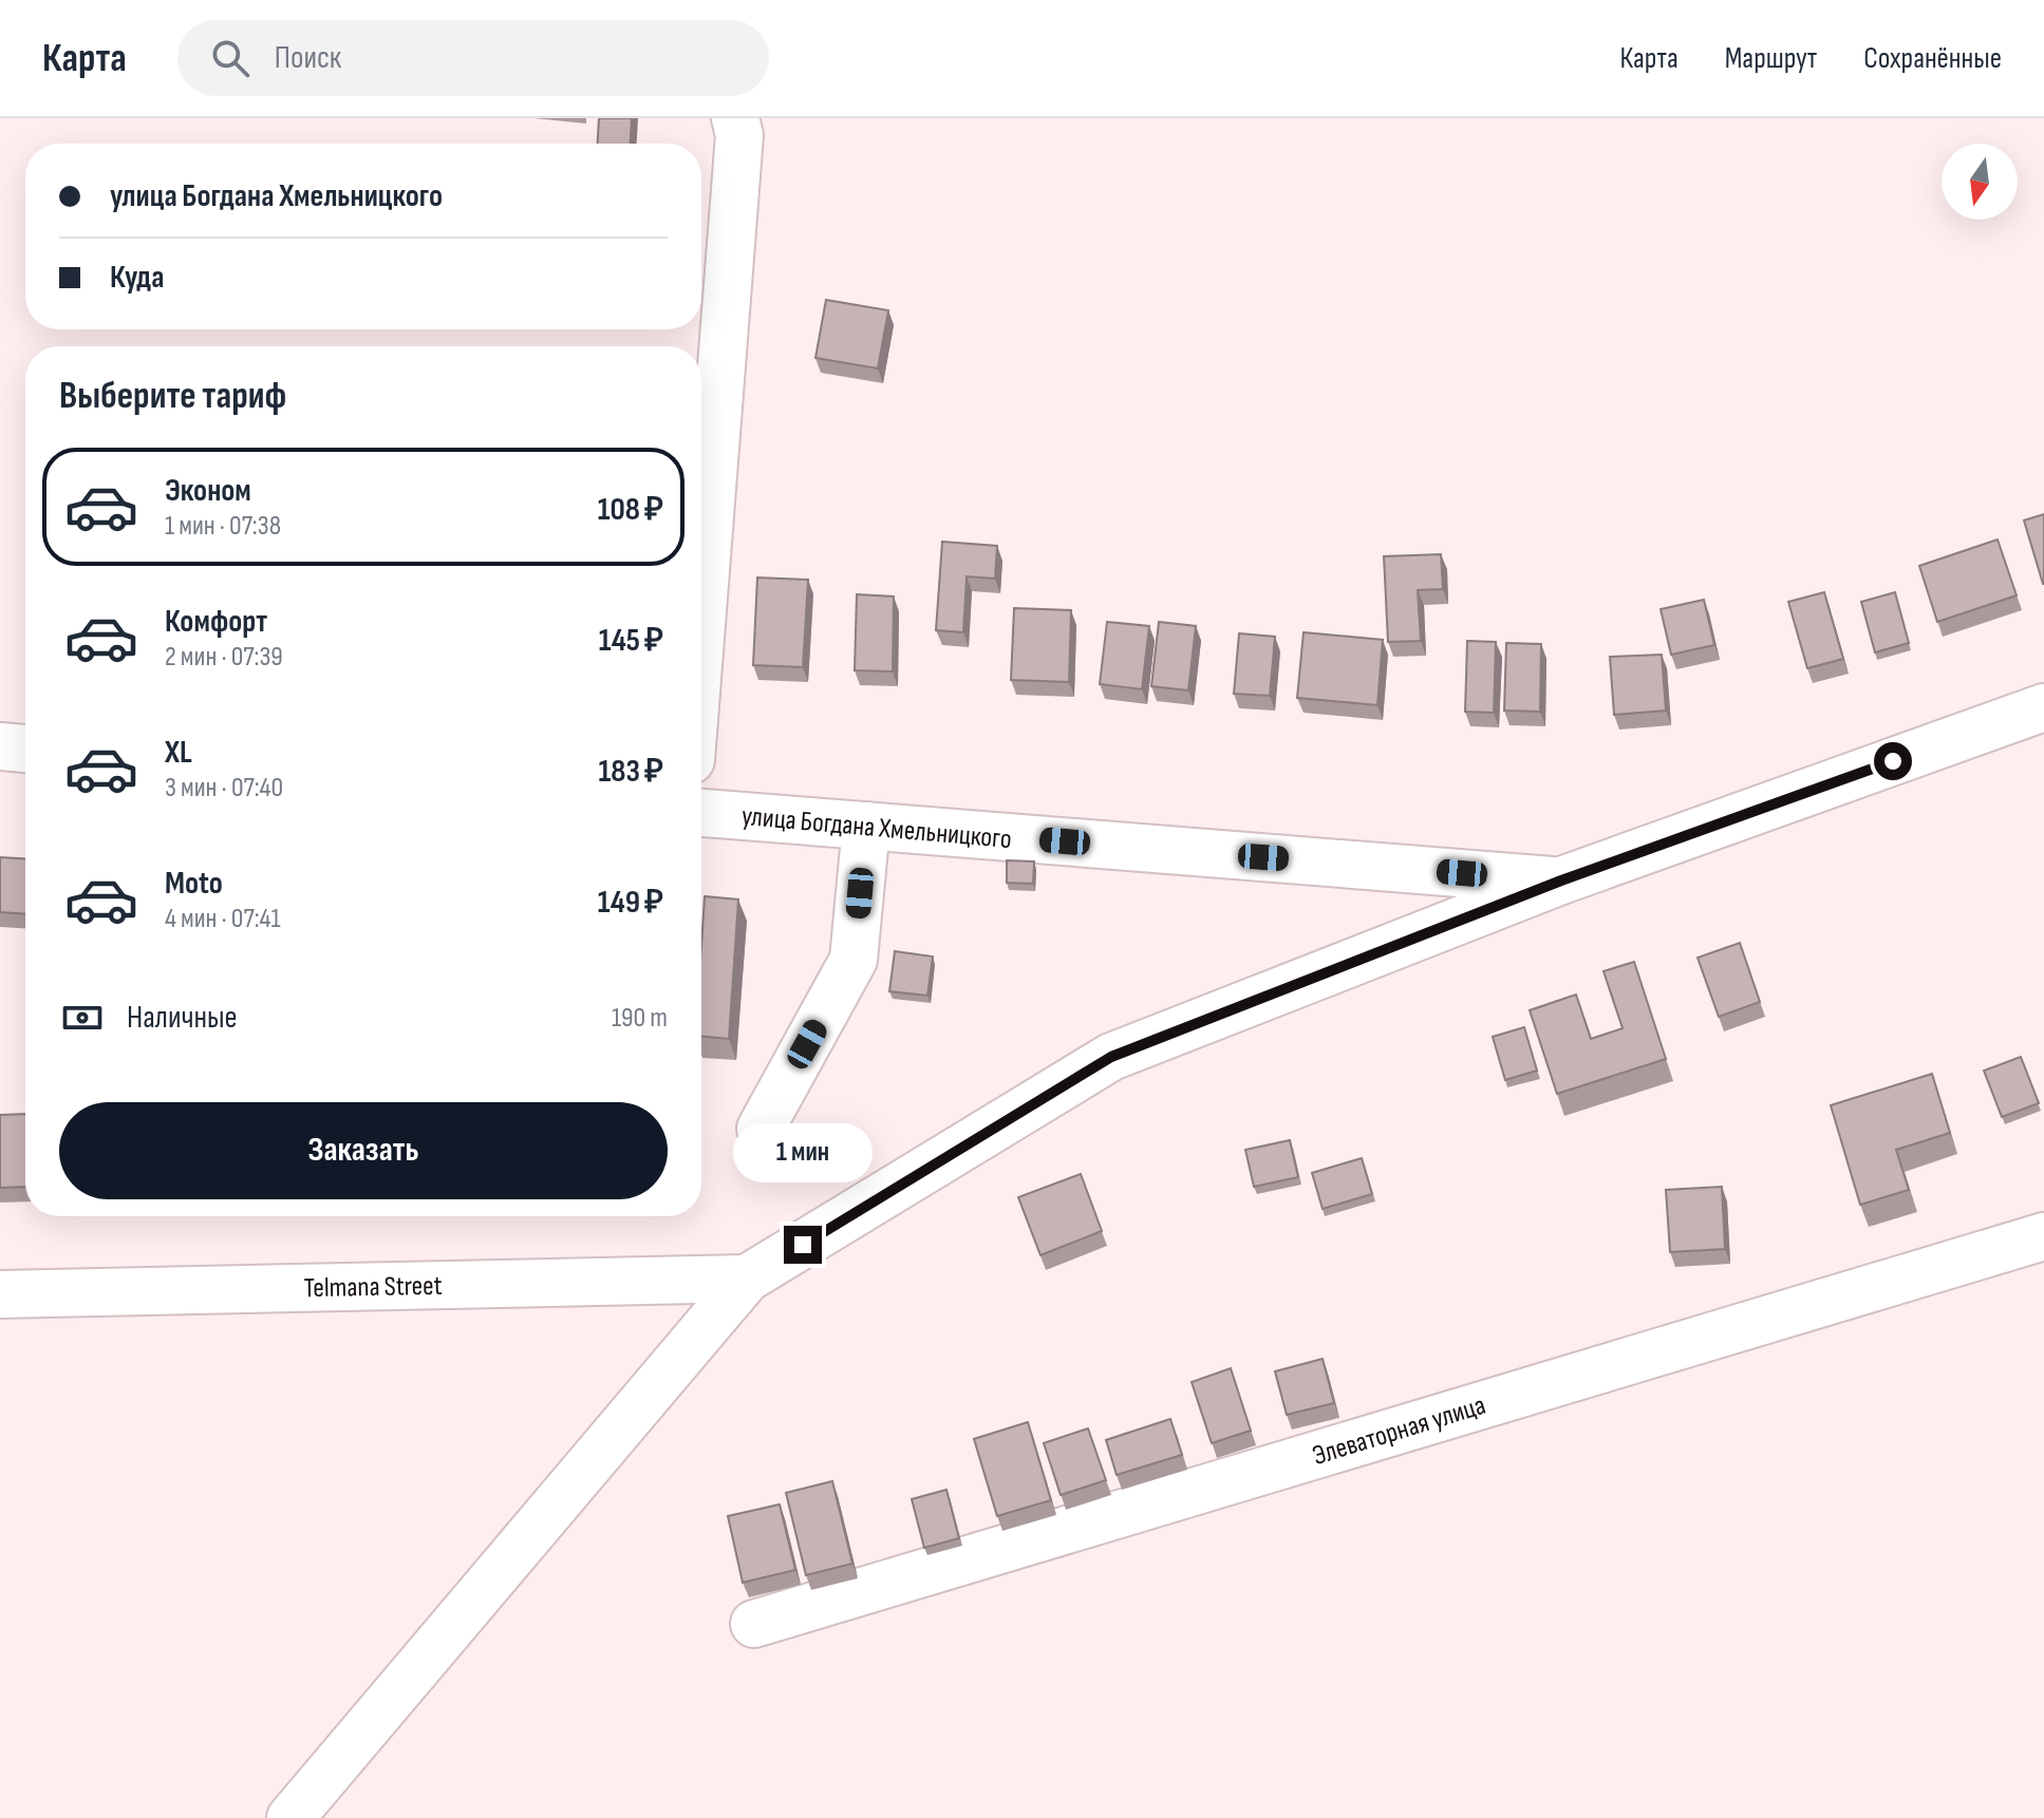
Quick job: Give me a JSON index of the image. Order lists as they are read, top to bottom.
{
  "streets": {
    "street": ["улица Богдана Хмельницкого", "Telmana Street", "Элеваторная улица"]
  },
  "north": "bottom",
  "page": {
    "header": "Карта",
    "search": "Поиск",
    "nav": ["Карта", "Маршрут", "Сохранённые"],
    "banner": ["улица Богдана Хмельницкого", "Куда"],
    "heading": "Выберите тариф",
    "list": [
      {
        "name": "Эконом",
        "note": "1 мин · 07:38",
        "value": "108 ₽"
      },
      {
        "name": "Комфорт",
        "note": "2 мин · 07:39",
        "value": "145 ₽"
      },
      {
        "name": "XL",
        "note": "3 мин · 07:40",
        "value": "183 ₽"
      },
      {
        "name": "Moto",
        "note": "4 мин · 07:41",
        "value": "149 ₽"
      }
    ],
    "pay": ["Наличные", "190 m"],
    "buttons": "Заказать",
    "bubble": "1 мин"
  }
}
